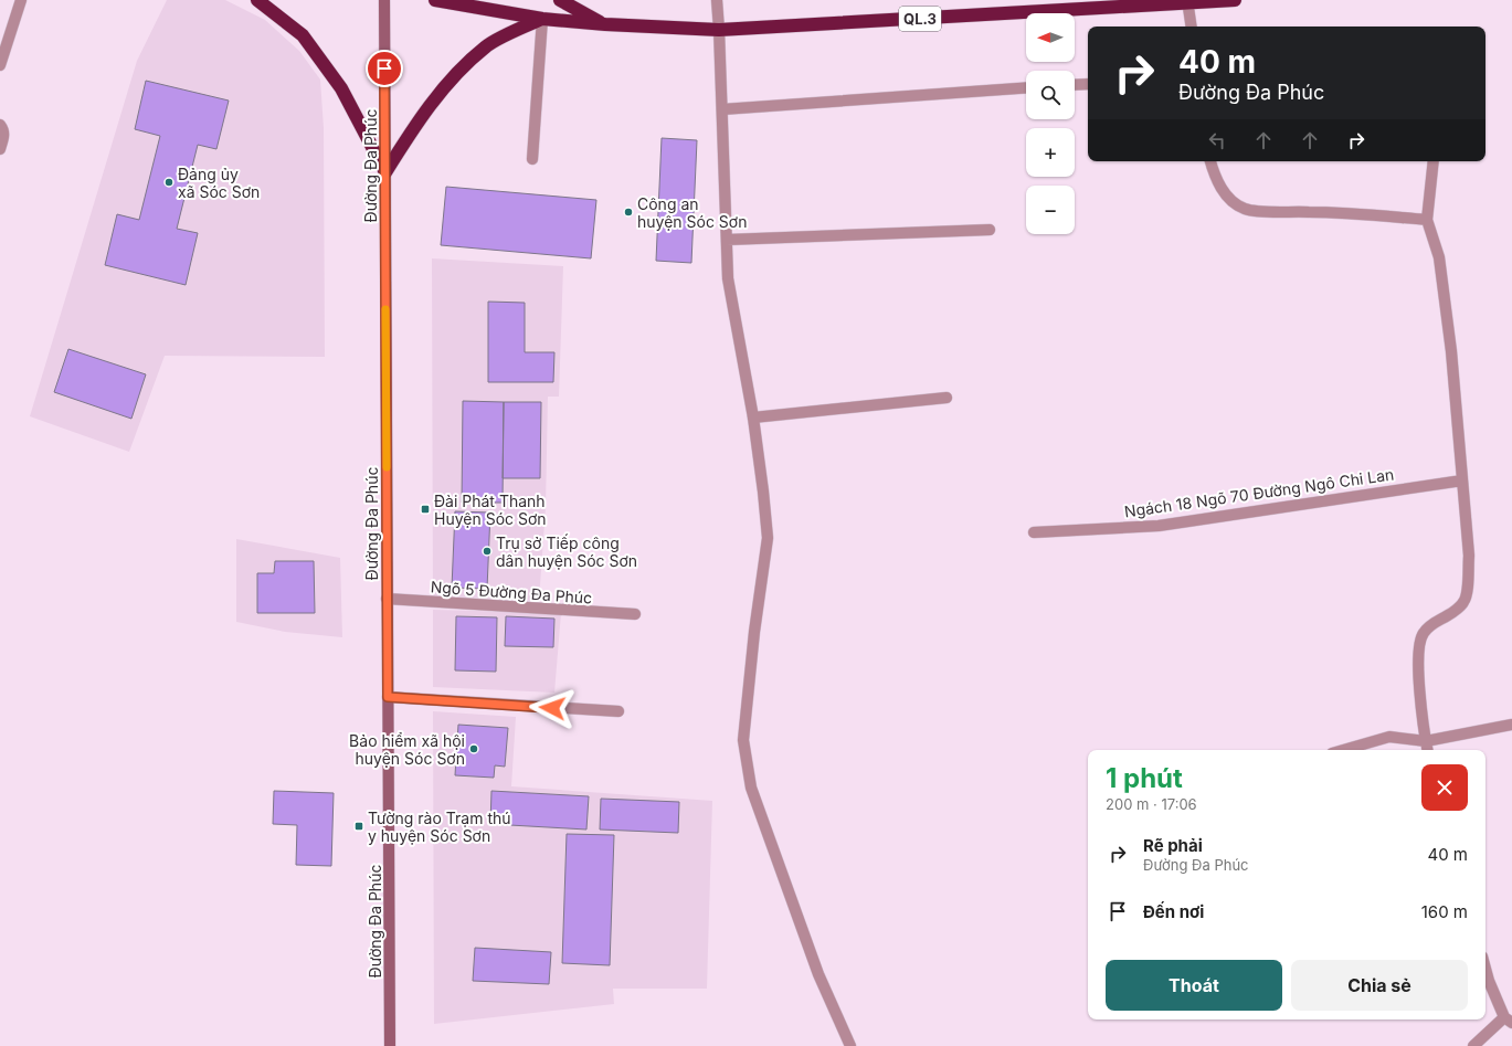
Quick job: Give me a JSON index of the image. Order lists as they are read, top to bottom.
{
  "streets": {
    "highway": ["QL.3"],
    "main road": ["Đường Đa Phúc"],
    "street": ["Ngách 18 Ngõ 70 Đường Ngô Chi Lan", "Ngõ 5 Đường Đa Phúc"]
  },
  "crossings": [
    ["Đường Đa Phúc", "Ngõ 5 Đường Đa Phúc"]
  ],
  "places": {
    "other": [
      "Đảng ủy xã Sóc Sơn",
      "Công an huyện Sóc Sơn",
      "Trụ sở Tiếp công dân huyện Sóc Sơn",
      "Bảo hiểm xã hội huyện Sóc Sơn"
    ],
    "transit": ["Đài Phát Thanh Huyện Sóc Sơn", "Tường rào Trạm thú y huyện Sóc Sơn"]
  },
  "north": "left",
  "page": {
    "map_buttons": ["+", "−"],
    "turn": ["40 m", "Đường Đa Phúc"],
    "heading": ["1 phút", "200 m · 17:06"],
    "list": [
      {
        "name": "Rẽ phải",
        "note": "Đường Đa Phúc",
        "value": "40 m"
      },
      {
        "name": "Đến nơi",
        "value": "160 m"
      }
    ],
    "buttons": ["Thoát", "Chia sẻ"]
  }
}
